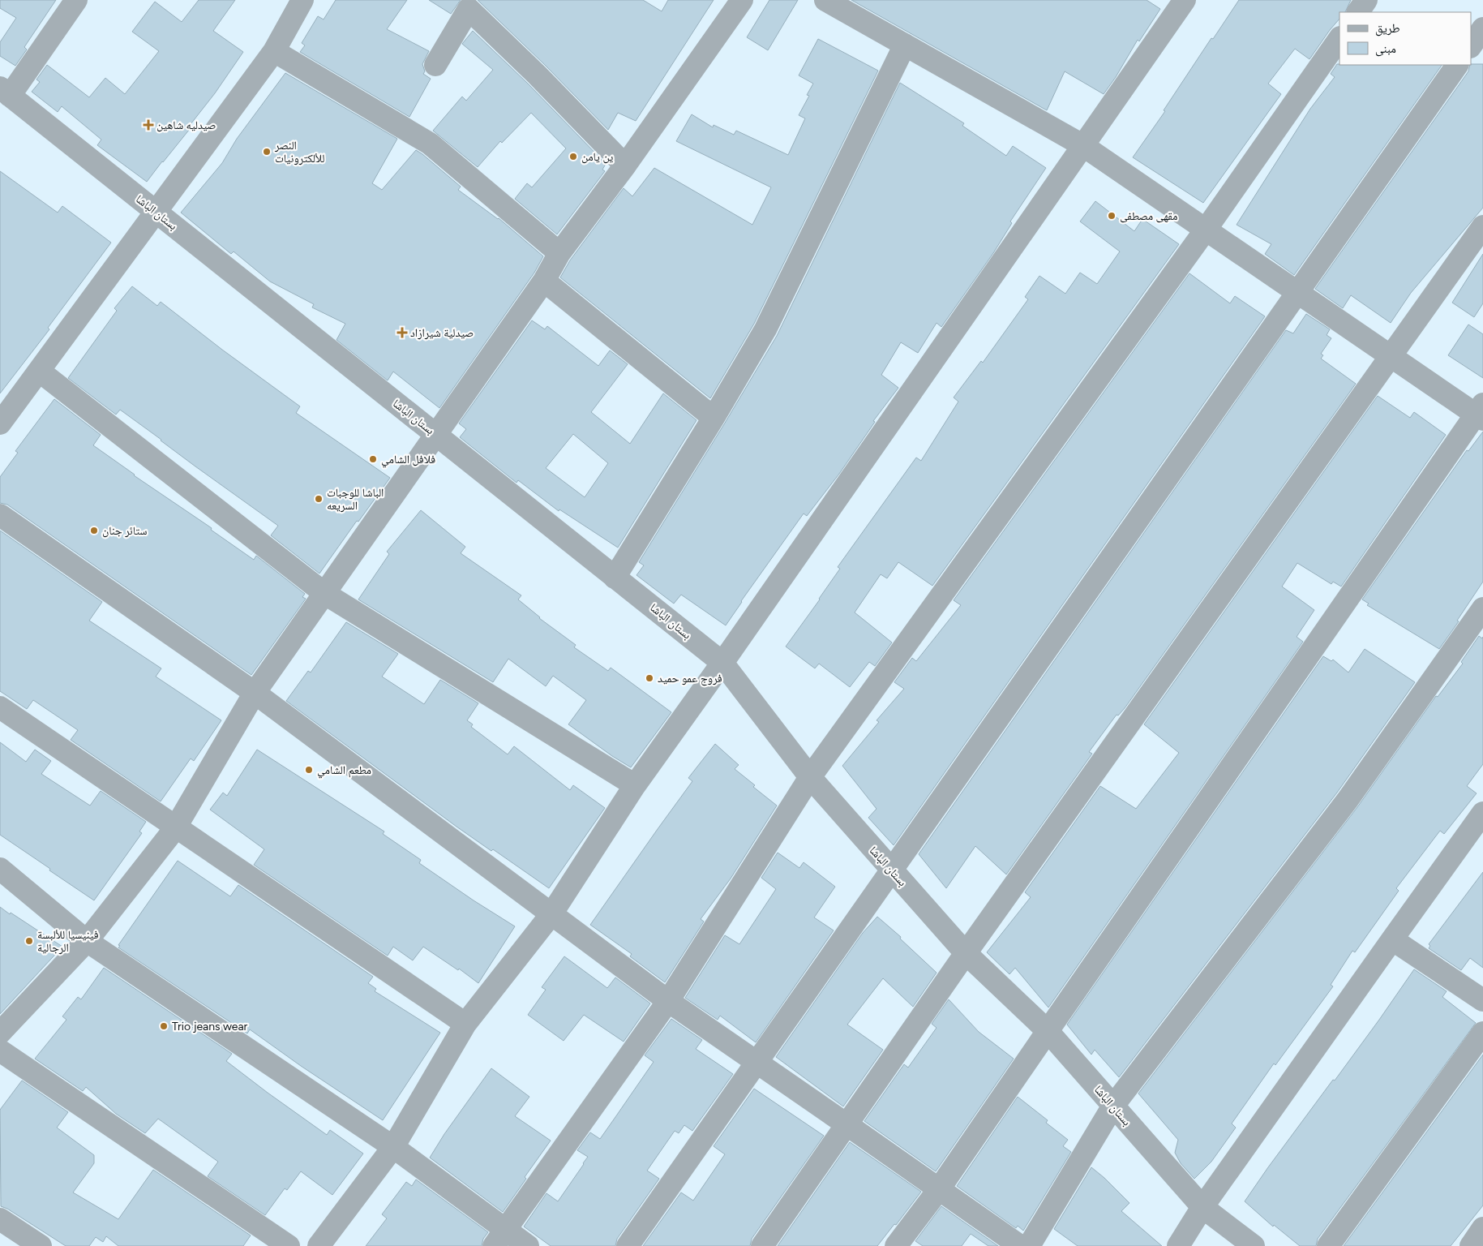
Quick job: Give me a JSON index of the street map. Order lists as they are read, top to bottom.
{
  "streets": {
    "street": ["بستان الباشا"]
  },
  "places": {
    "health": ["صيدليه شاهين", "صيدلية شيرازاد"],
    "other": [
      "النصر للألكترونيات",
      "ين يامن",
      "مقهى مصطفى",
      "فلافل الشامي",
      "الباشا للوجبات السريعه",
      "ستائر جنان",
      "فروج عمو حميد",
      "مطعم الشامي",
      "فينيسيا للألبسة الرجالية",
      "Trio jeans wear"
    ]
  },
  "legend": ["طريق", "مبنى"]
}
